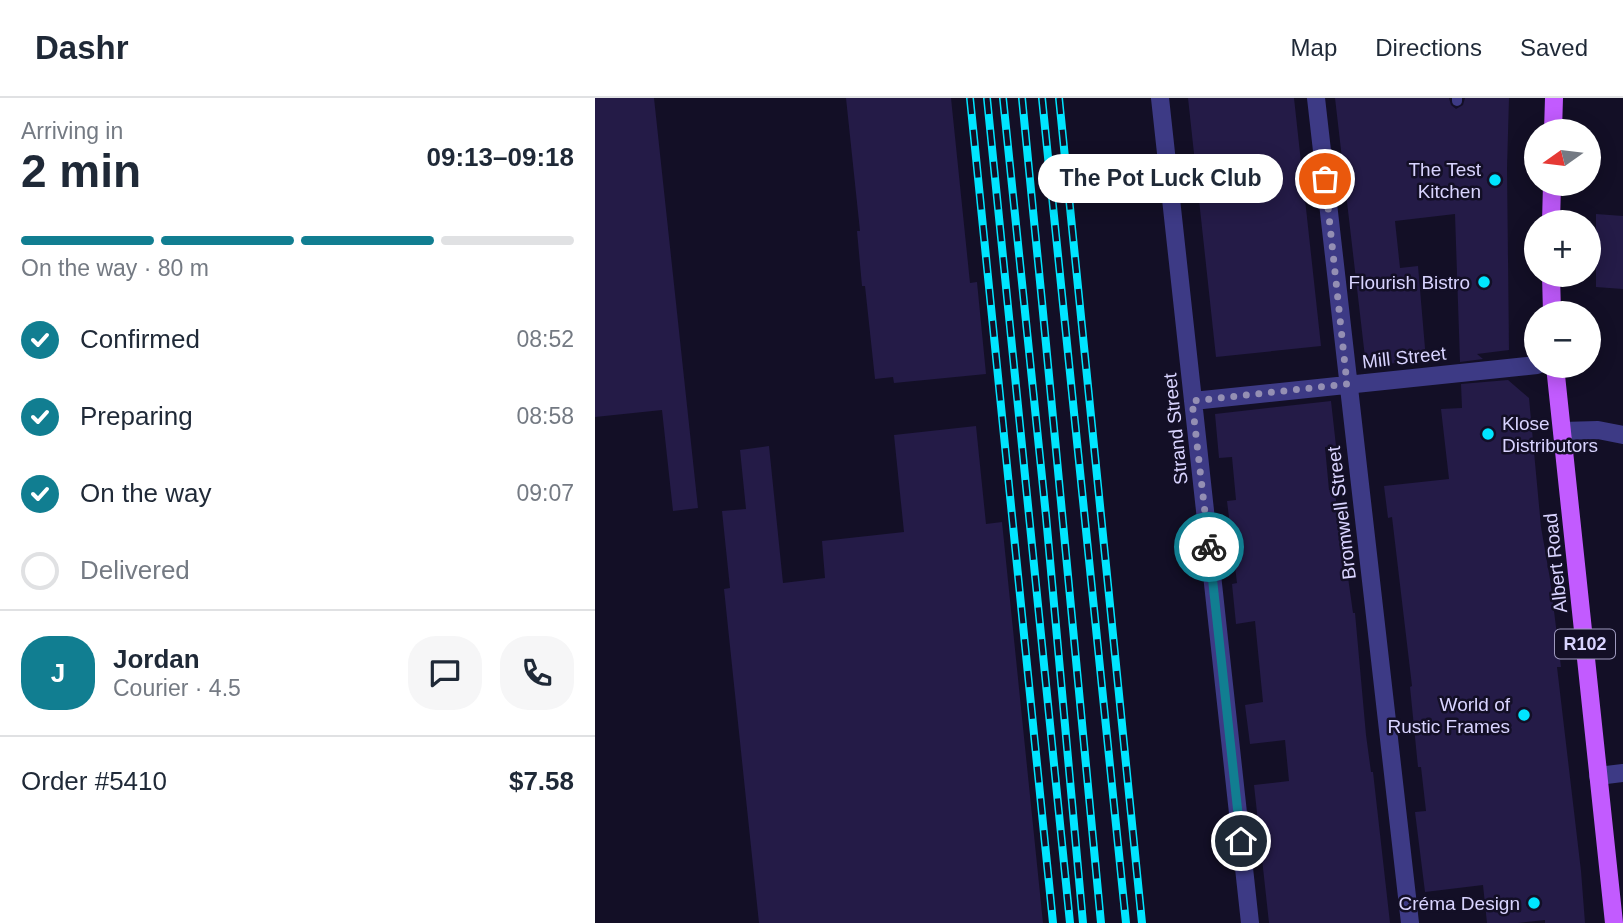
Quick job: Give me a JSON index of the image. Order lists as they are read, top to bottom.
{
  "streets": {
    "main road": ["Albert Road", "R102"],
    "street": ["Mill Street", "Strand Street", "Bromwell Street"]
  },
  "crossings": [
    ["Mill Street", "Strand Street"],
    ["Mill Street", "Bromwell Street"]
  ],
  "places": [
    "The Pot Luck Club",
    "The Test Kitchen",
    "Flourish Bistro",
    "Klose Distributors",
    "World of Rustic Frames",
    "Créma Design"
  ],
  "north": "left",
  "page": {
    "header": "Dashr",
    "nav": ["Map", "Directions", "Saved"],
    "heading": ["2 min", "Arriving in", "09:13–09:18"],
    "panel": [
      "Jordan",
      "Courier · 4.5",
      "Order #5410",
      "$7.58"
    ],
    "map_buttons": ["+", "−"],
    "bubble": "The Pot Luck Club",
    "bar": "On the way · 80 m",
    "list": [
      ["Confirmed", "08:52"],
      ["Preparing", "08:58"],
      ["On the way", "09:07"],
      "Delivered"
    ],
    "round": "J"
  }
}
